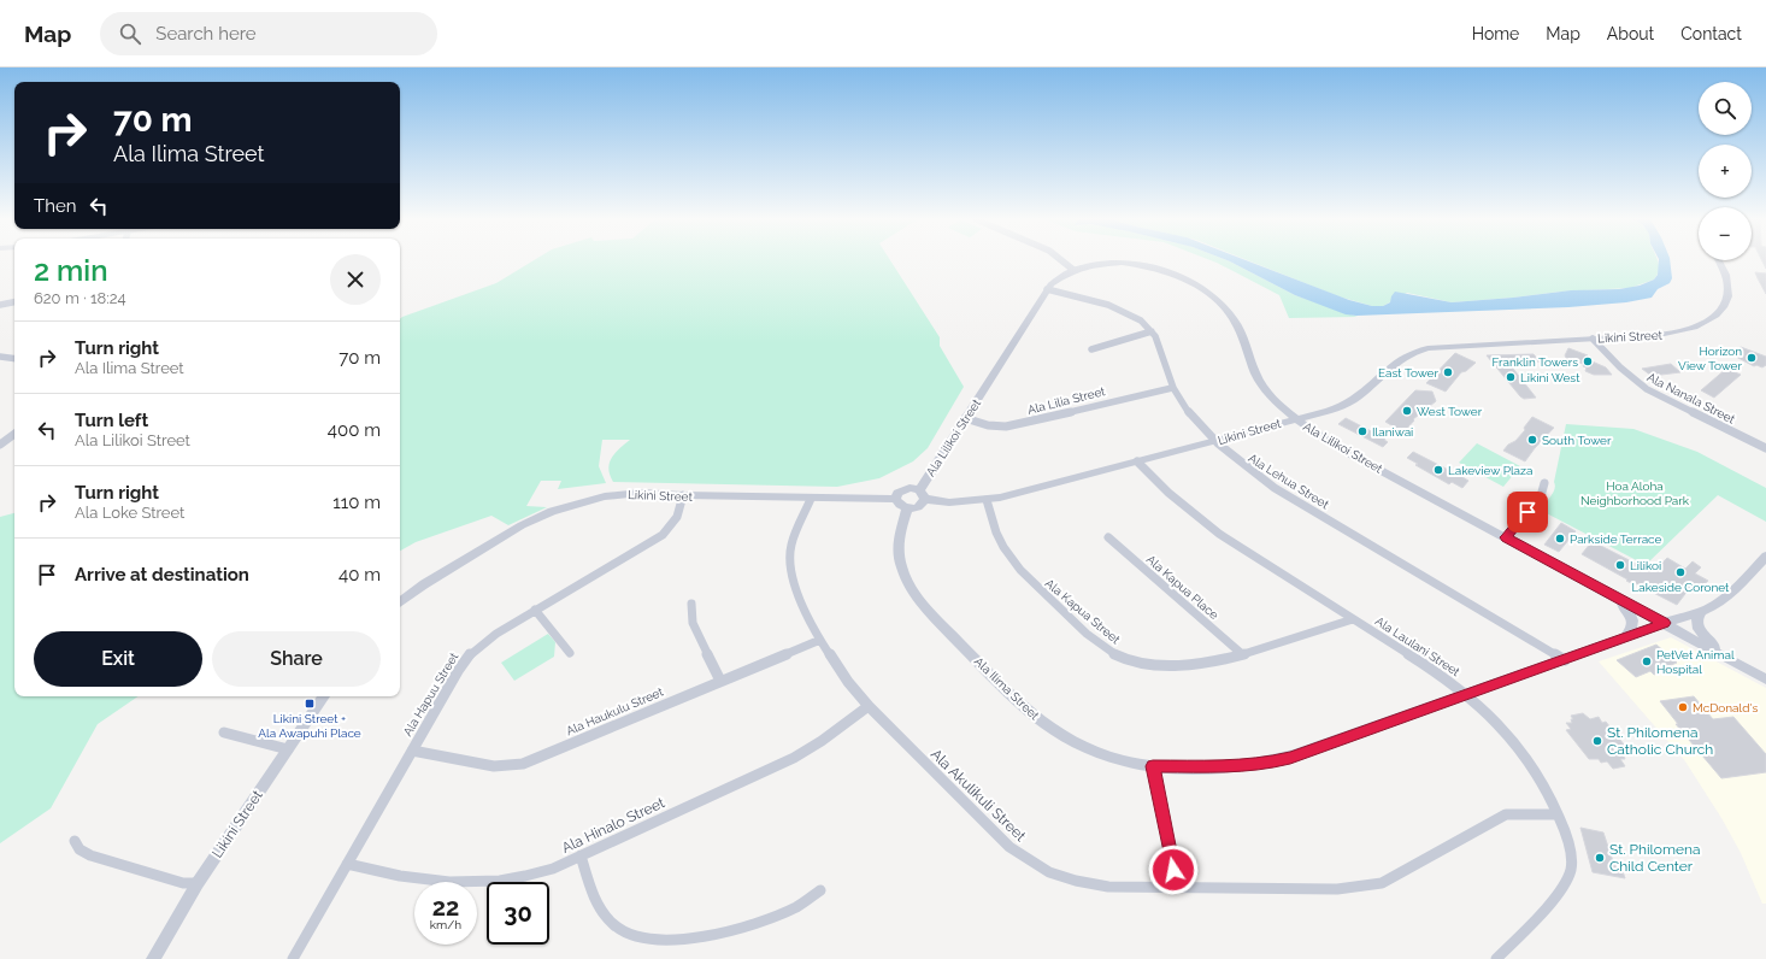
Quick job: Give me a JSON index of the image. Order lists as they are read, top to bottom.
{
  "streets": {
    "street": [
      "Likini Street",
      "Ala Nanala Street",
      "Ala Lilia Street",
      "Ala Lilikoi Street",
      "Ala Lehua Street",
      "Ala Kapua Place",
      "Ala Kapua Street",
      "Ala Laulani Street",
      "Ala Ilima Street",
      "Ala Hapuu Street",
      "Ala Haukulu Street",
      "Ala Akulikuli Street",
      "Ala Hinalo Street"
    ]
  },
  "crossings": [
    ["Likini Street", "Ala Nanala Street"],
    ["Likini Street", "Ala Lilikoi Street"],
    ["Likini Street", "Ala Lehua Street"],
    ["Likini Street", "Ala Kapua Street"],
    ["Likini Street", "Ala Laulani Street"],
    ["Likini Street", "Ala Ilima Street"],
    ["Likini Street", "Ala Hapuu Street"],
    ["Likini Street", "Ala Akulikuli Street"],
    ["Ala Lilia Street", "Ala Lilikoi Street"],
    ["Ala Lilia Street", "Ala Lehua Street"],
    ["Ala Lilikoi Street", "Ala Lehua Street"],
    ["Ala Lilikoi Street", "Ala Ilima Street"],
    ["Ala Lehua Street", "Ala Ilima Street"],
    ["Ala Kapua Place", "Ala Kapua Street"],
    ["Ala Kapua Street", "Ala Laulani Street"],
    ["Ala Laulani Street", "Ala Ilima Street"],
    ["Ala Laulani Street", "Ala Akulikuli Street"],
    ["Ala Hapuu Street", "Ala Haukulu Street"],
    ["Ala Hapuu Street", "Ala Hinalo Street"],
    ["Ala Haukulu Street", "Ala Akulikuli Street"],
    ["Ala Akulikuli Street", "Ala Hinalo Street"]
  ],
  "parks": ["Hoa Aloha Neighborhood Park"],
  "places": {
    "other": [
      "Horizon View Tower",
      "Franklin Towers",
      "East Tower",
      "Likini West",
      "West Tower",
      "Ilaniwai",
      "South Tower",
      "Lakeview Plaza",
      "Parkside Terrace",
      "Lilikoi",
      "Lakeside Coronet",
      "PetVet Animal Hospital",
      "McDonald's",
      "St. Philomena Catholic Church",
      "St. Philomena Child Center"
    ],
    "transit": ["Likini Street + Ala Awapuhi Place"]
  },
  "page": {
    "header": "Map",
    "search": "Search here",
    "nav": [
      "Home",
      "Map",
      "About",
      "Contact"
    ],
    "map_buttons": ["+", "−"],
    "turn": ["70 m", "Ala Ilima Street"],
    "then": "Then",
    "heading": ["2 min", "620 m · 18:24"],
    "list": [
      {
        "name": "Turn right",
        "note": "Ala Ilima Street",
        "value": "70 m"
      },
      {
        "name": "Turn left",
        "note": "Ala Lilikoi Street",
        "value": "400 m"
      },
      {
        "name": "Turn right",
        "note": "Ala Loke Street",
        "value": "110 m"
      },
      {
        "name": "Arrive at destination",
        "value": "40 m"
      }
    ],
    "buttons": ["Exit", "Share"],
    "speed": "22 km/h",
    "limit": "30"
  }
}
